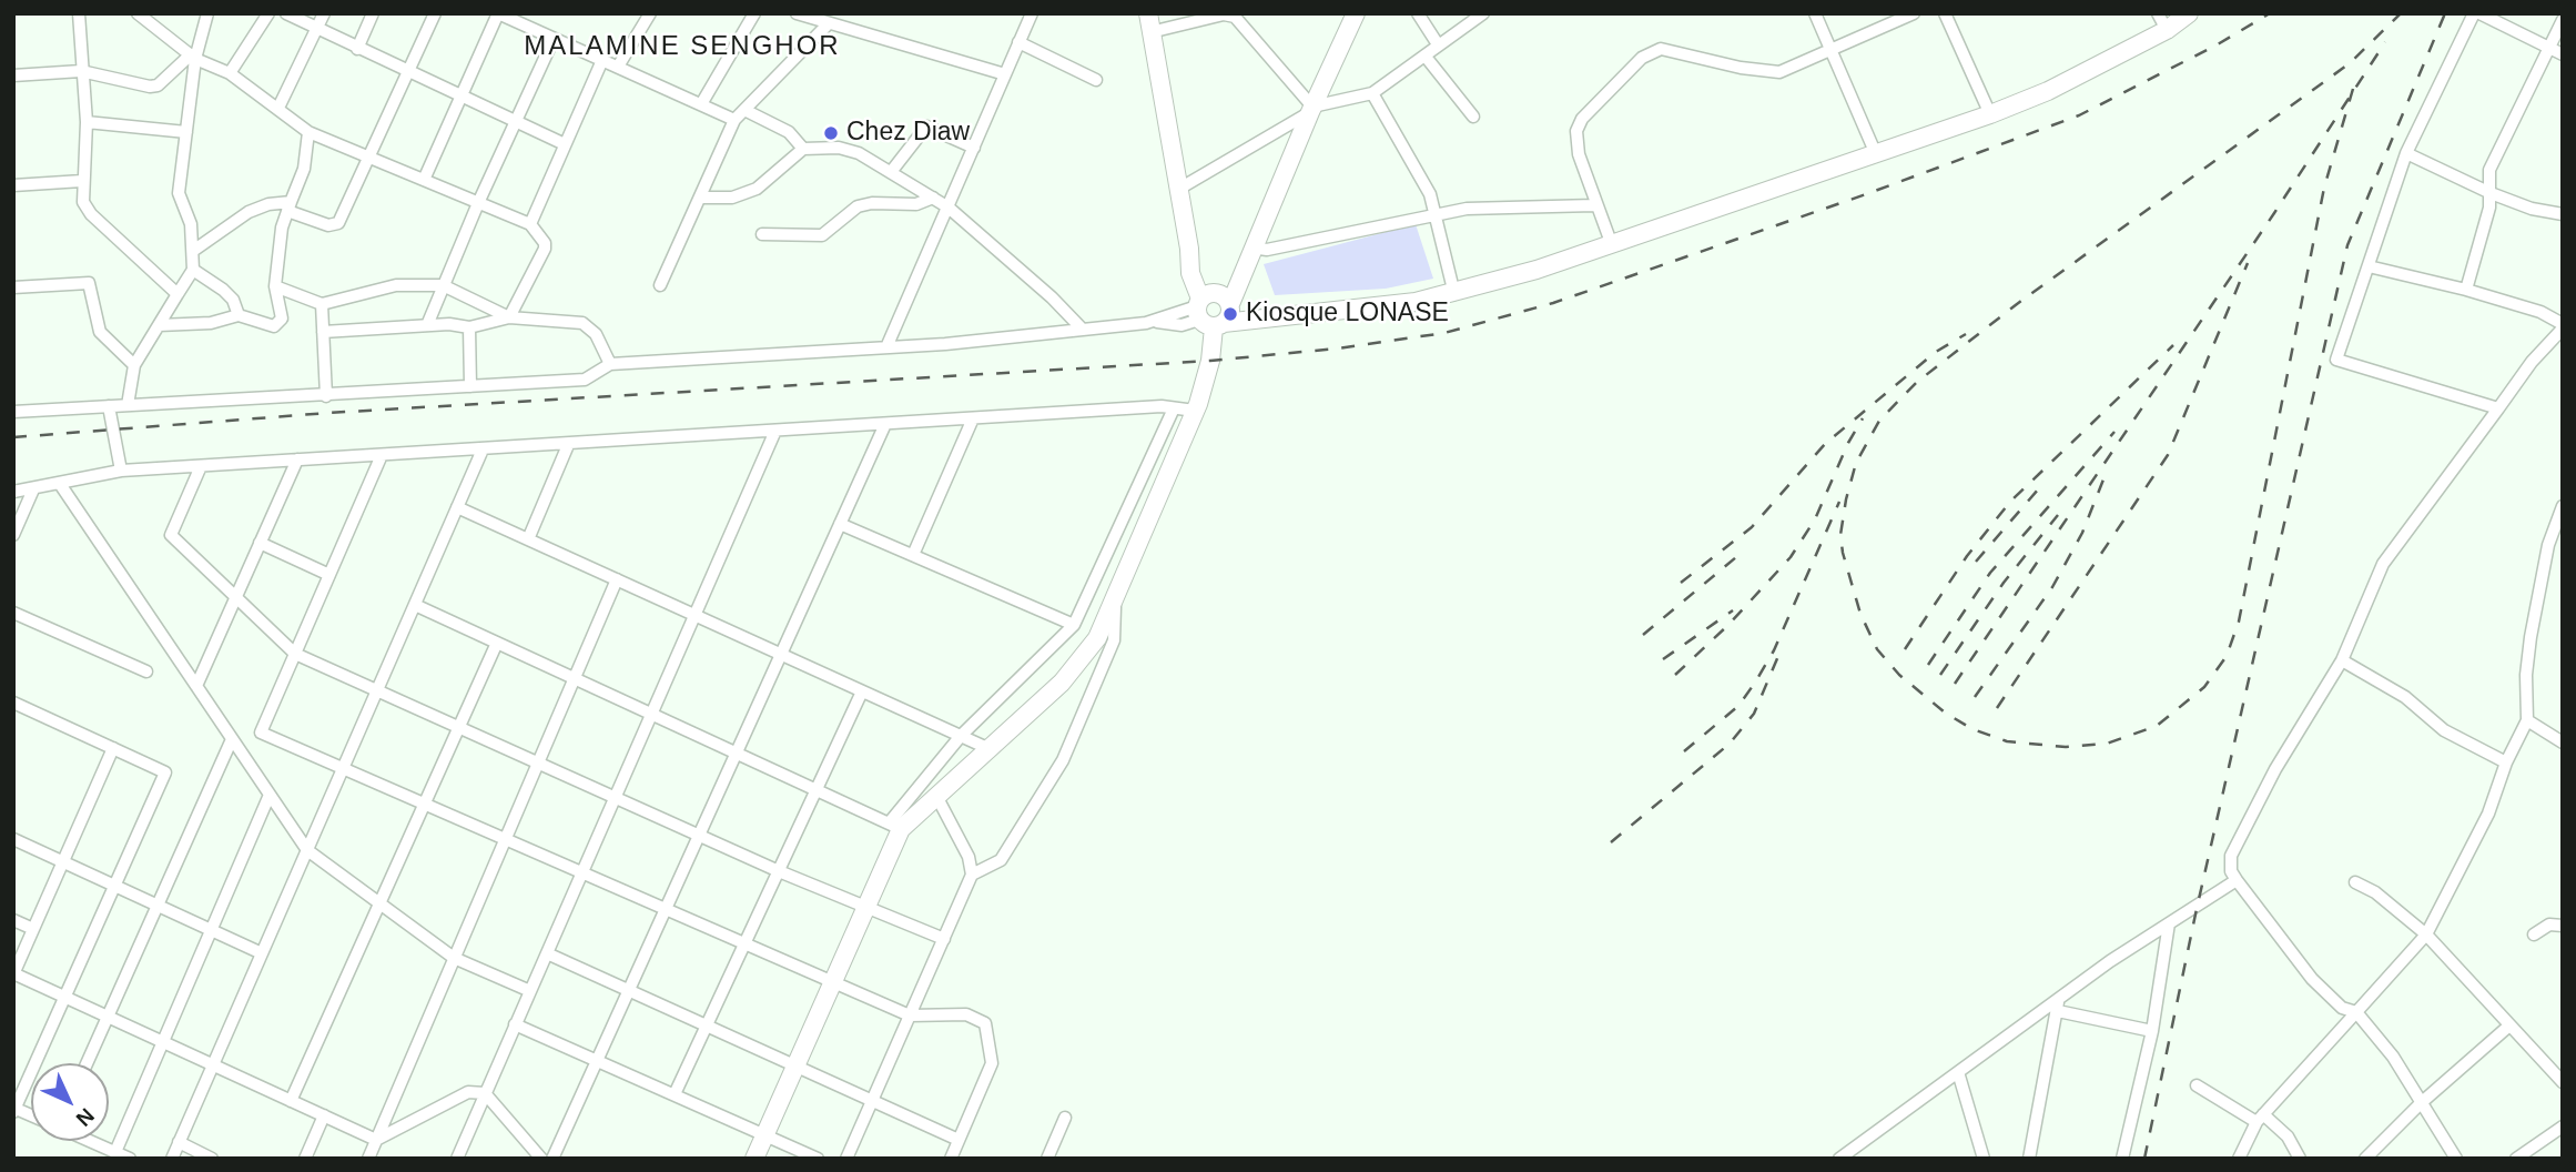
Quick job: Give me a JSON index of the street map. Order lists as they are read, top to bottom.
{
  "districts": ["MALAMINE SENGHOR"],
  "places": ["Chez Diaw", "Kiosque LONASE"],
  "north": "bottom right"
}
